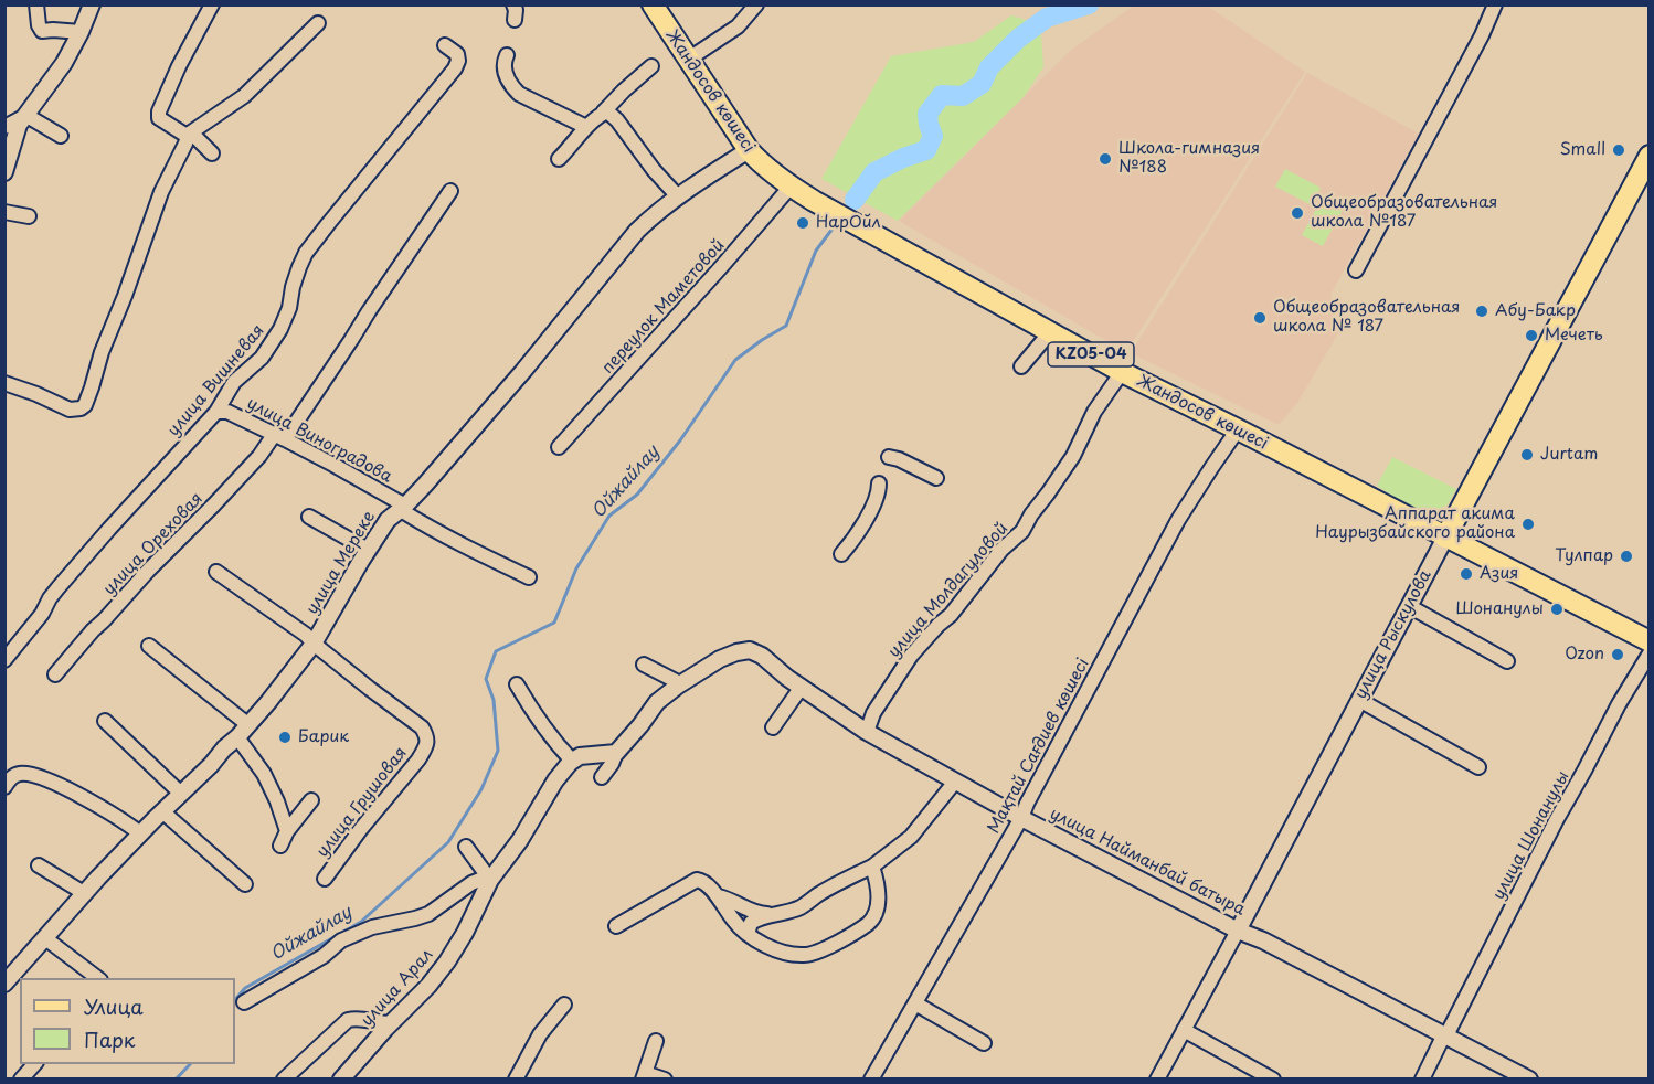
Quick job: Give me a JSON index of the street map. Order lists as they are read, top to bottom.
{
  "streets": {
    "main road": ["Жандосов көшесі", "KZ05-04", "улица Рыскулова"],
    "street": [
      "переулок Маметовой",
      "улица Вишневая",
      "улица Виноградова",
      "улица Ореховая",
      "улица Мереке",
      "улица Молдагуловой",
      "Мақтай Сағдиев көшесі",
      "улица Грушовая",
      "улица Шонанулы",
      "улица Найманбай батыра",
      "улица Арал"
    ]
  },
  "crossings": [
    ["Жандосов көшесі", "переулок Маметовой"],
    ["Жандосов көшесі", "улица Мереке"],
    ["Жандосов көшесі", "улица Молдагуловой"],
    ["Жандосов көшесі", "улица Рыскулова"],
    ["Жандосов көшесі", "Мақтай Сағдиев көшесі"],
    ["улица Вишневая", "улица Виноградова"],
    ["улица Виноградова", "улица Ореховая"],
    ["улица Виноградова", "улица Мереке"],
    ["улица Мереке", "улица Грушовая"],
    ["улица Молдагуловой", "улица Найманбай батыра"],
    ["улица Рыскулова", "улица Найманбай батыра"],
    ["Мақтай Сағдиев көшесі", "улица Найманбай батыра"],
    ["улица Шонанулы", "улица Найманбай батыра"]
  ],
  "water": ["Ойжайлау"],
  "places": [
    "Small",
    "Школа-гимназия №188",
    "Общеобразовательная школа №187",
    "НарОйл",
    "Абу-Бакр",
    "Общеобразовательная школа № 187",
    "Мечеть",
    "Jurtam",
    "Аппарат акима Наурызбайского района",
    "Тулпар",
    "Азия",
    "Шонанулы",
    "Ozon",
    "Барик"
  ],
  "legend": ["Улица", "Парк"]
}
